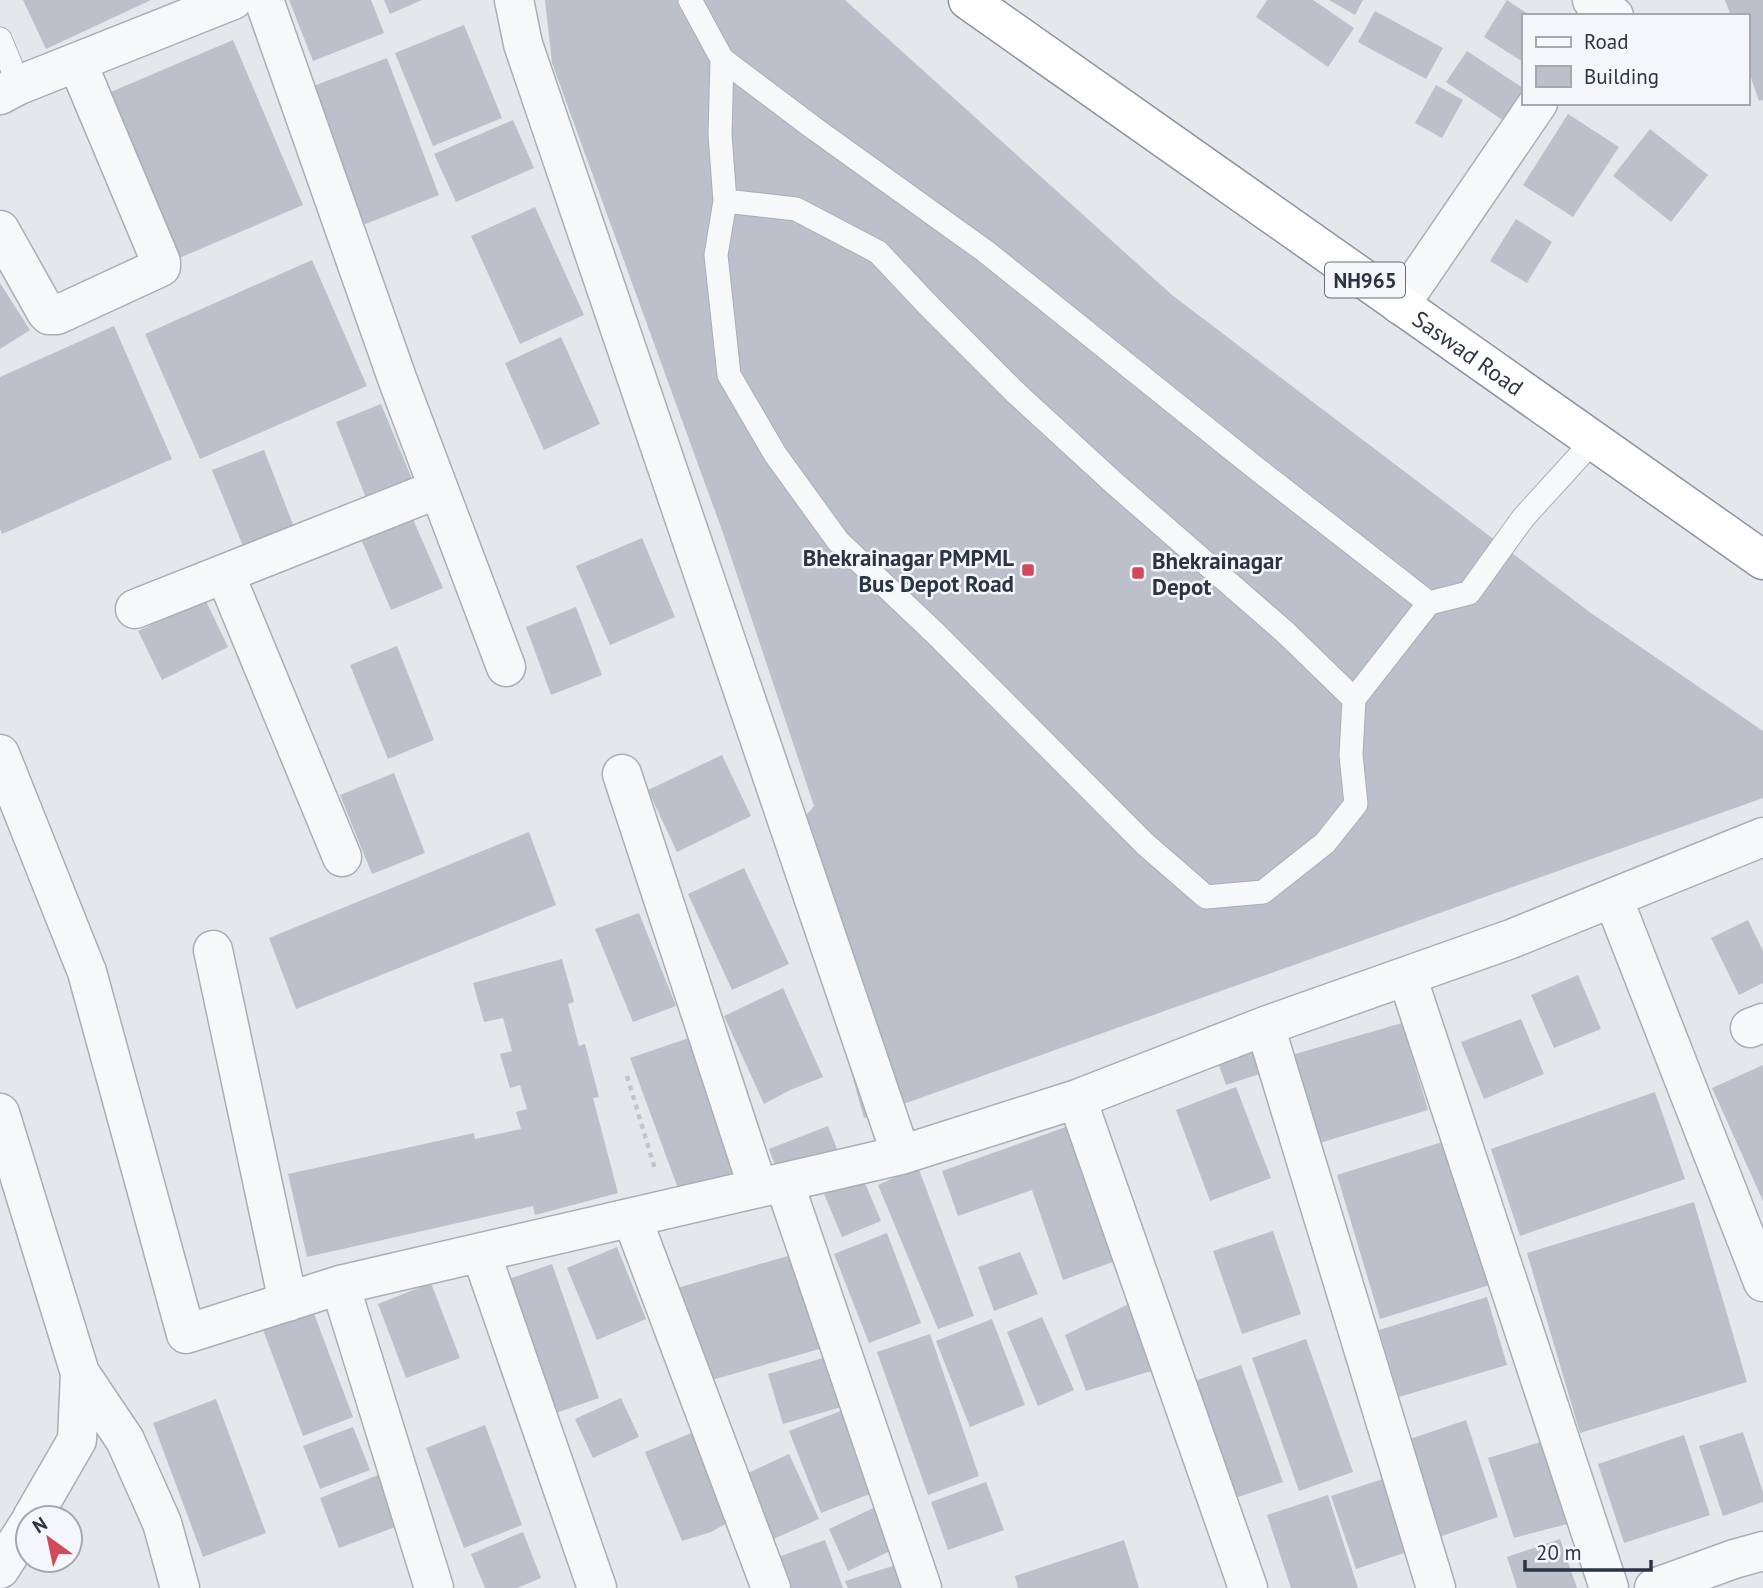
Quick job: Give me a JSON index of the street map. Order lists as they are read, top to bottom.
{
  "streets": {
    "highway": ["NH965", "Saswad Road"]
  },
  "places": {
    "transit": ["Bhekrainagar PMPML Bus Depot Road", "Bhekrainagar Depot"]
  },
  "legend": ["Road", "Building"],
  "scale_bar": "20 m",
  "north": "top left"
}
